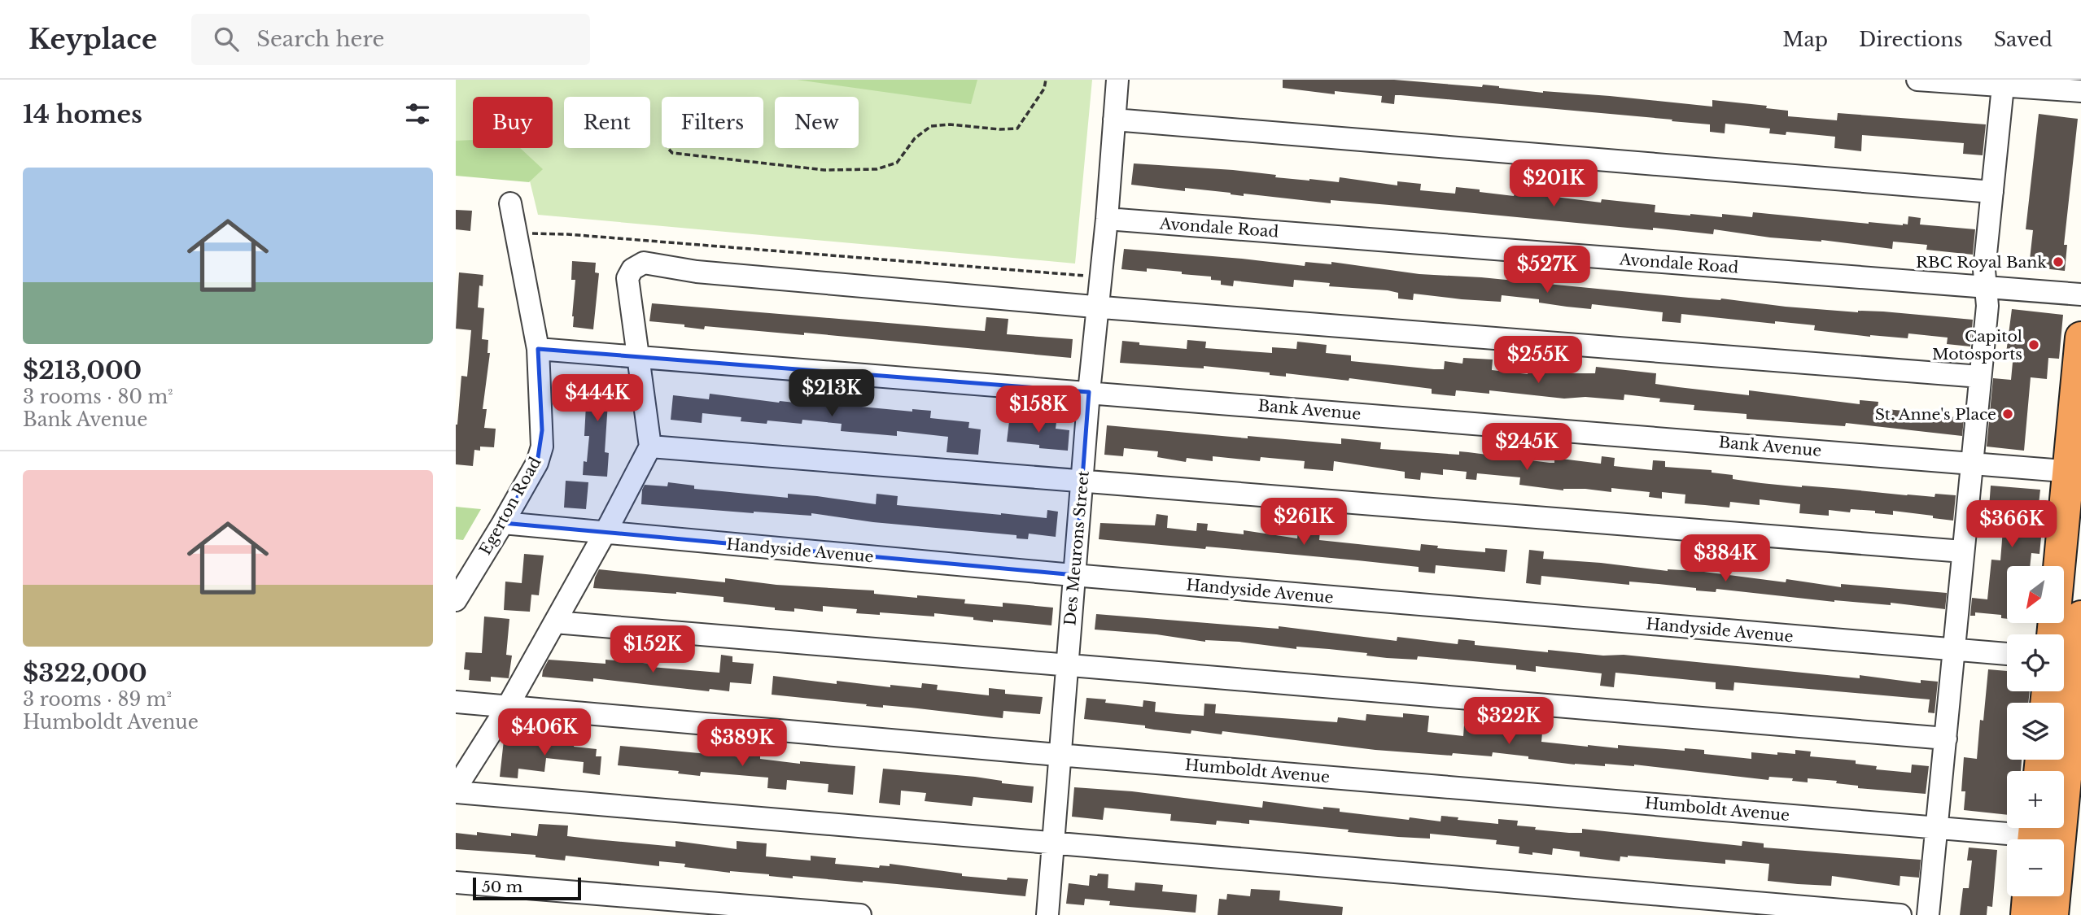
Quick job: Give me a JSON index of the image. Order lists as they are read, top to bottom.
{
  "streets": {
    "street": [
      "Avondale Road",
      "Bank Avenue",
      "Egerton Road",
      "Des Meurons Street",
      "Handyside Avenue",
      "Humboldt Avenue"
    ]
  },
  "crossings": [
    ["Avondale Road", "Des Meurons Street"],
    ["Bank Avenue", "Egerton Road"],
    ["Bank Avenue", "Des Meurons Street"],
    ["Egerton Road", "Handyside Avenue"],
    ["Des Meurons Street", "Handyside Avenue"],
    ["Des Meurons Street", "Humboldt Avenue"]
  ],
  "places": ["RBC Royal Bank", "Capitol Motosports", "St. Anne's Place"],
  "scale_bar": "50 m",
  "north": "bottom left",
  "page": {
    "header": "Keyplace",
    "search": "Search here",
    "nav": ["Map", "Directions", "Saved"],
    "heading": "14 homes",
    "chip": [
      "Buy",
      "Rent",
      "Filters",
      "New"
    ],
    "list": [
      {
        "name": "$213,000",
        "note": "3 rooms · 80 m² · Bank Avenue"
      },
      {
        "name": "$322,000",
        "note": "3 rooms · 89 m² · Humboldt Avenue"
      }
    ],
    "price": [
      "$201K",
      "$527K",
      "$255K",
      "$213K",
      "$444K",
      "$158K",
      "$245K",
      "$261K",
      "$366K",
      "$384K",
      "$152K",
      "$322K",
      "$406K",
      "$389K"
    ],
    "map_buttons": ["+", "−"],
    "scale": "50 m"
  }
}
